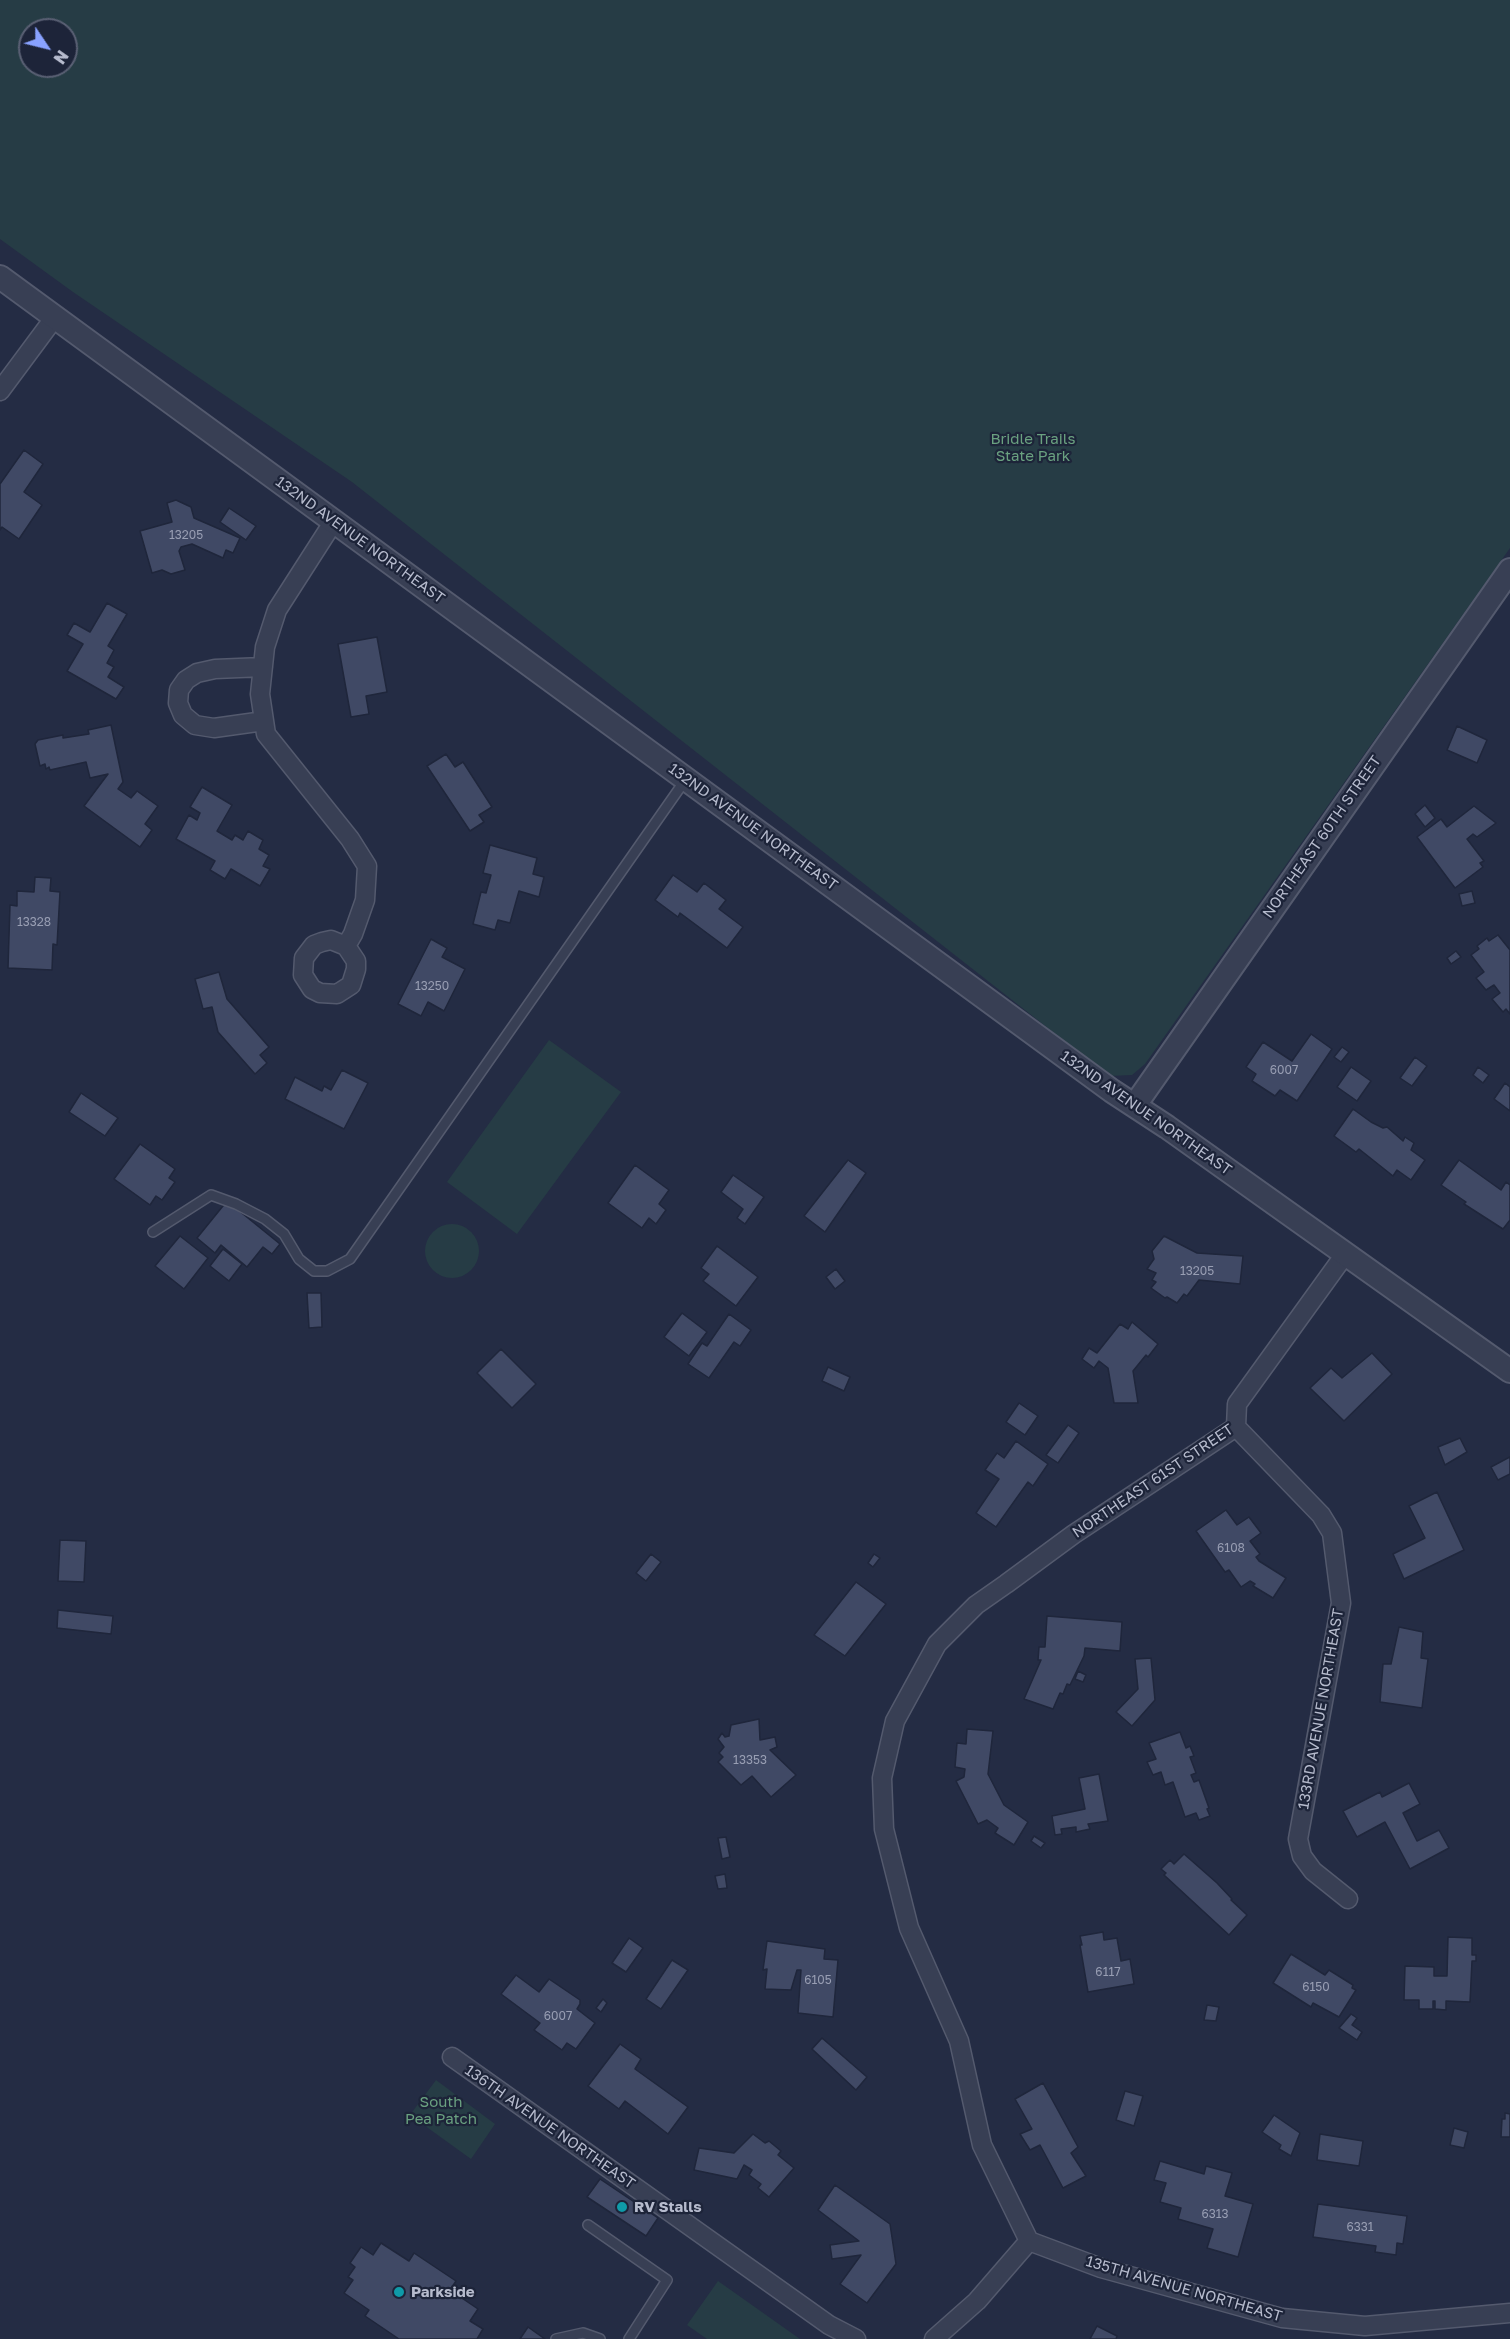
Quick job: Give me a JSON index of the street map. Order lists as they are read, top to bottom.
{
  "streets": {
    "street": [
      "132ND AVENUE NORTHEAST",
      "NORTHEAST 60TH STREET",
      "NORTHEAST 61ST STREET",
      "133RD AVENUE NORTHEAST",
      "136TH AVENUE NORTHEAST",
      "135TH AVENUE NORTHEAST"
    ]
  },
  "crossings": [
    ["132ND AVENUE NORTHEAST", "NORTHEAST 60TH STREET"],
    ["132ND AVENUE NORTHEAST", "NORTHEAST 61ST STREET"],
    ["NORTHEAST 61ST STREET", "133RD AVENUE NORTHEAST"],
    ["NORTHEAST 61ST STREET", "135TH AVENUE NORTHEAST"]
  ],
  "parks": ["Bridle Trails State Park", "South Pea Patch"],
  "places": ["RV Stalls", "Parkside"],
  "house_numbers": [
    "13205",
    "13328",
    "13250",
    "6007",
    "13205",
    "6108",
    "13353",
    "6117",
    "6105",
    "6150",
    "6007",
    "6313",
    "6331"
  ],
  "north": "bottom right"
}
